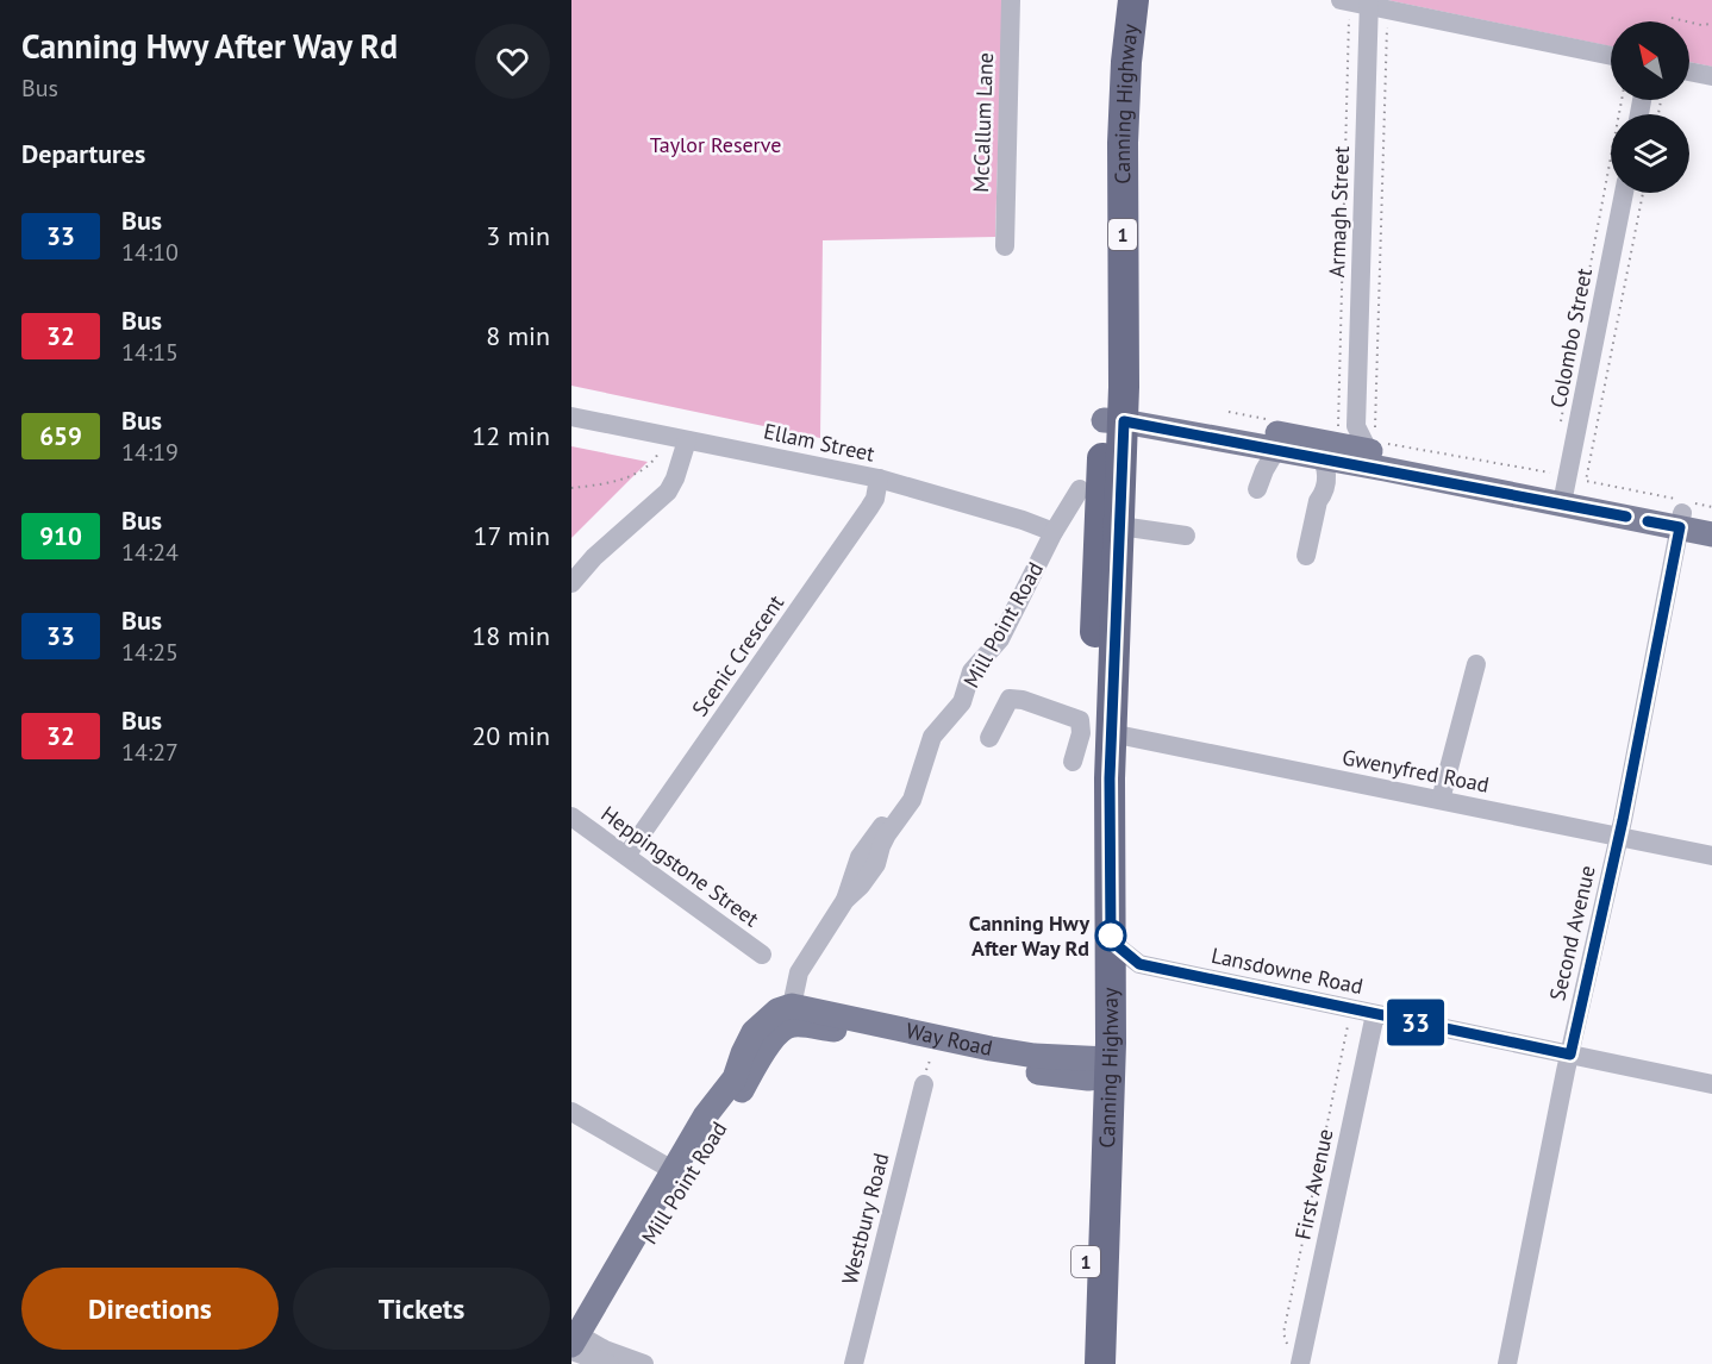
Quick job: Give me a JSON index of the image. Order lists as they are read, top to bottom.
{
  "streets": {
    "highway": ["Canning Highway", "1"],
    "main road": ["Mill Point Road", "Way Road"],
    "street": [
      "McCallum Lane",
      "Armagh Street",
      "Colombo Street",
      "Ellam Street",
      "Scenic Crescent",
      "Gwenyfred Road",
      "Heppingstone Street",
      "Second Avenue",
      "Lansdowne Road",
      "First Avenue",
      "Westbury Road"
    ]
  },
  "crossings": [
    ["Canning Highway", "Gwenyfred Road"],
    ["Canning Highway", "Lansdowne Road"],
    ["Canning Highway", "Way Road"],
    ["Ellam Street", "Mill Point Road"],
    ["Ellam Street", "Scenic Crescent"],
    ["Mill Point Road", "Way Road"],
    ["Scenic Crescent", "Heppingstone Street"],
    ["Gwenyfred Road", "Second Avenue"],
    ["Second Avenue", "Lansdowne Road"],
    ["Lansdowne Road", "First Avenue"]
  ],
  "parks": ["Taylor Reserve"],
  "places": ["Canning Hwy After Way Rd"],
  "lines": ["bus line 33"],
  "north": "top left",
  "page": {
    "heading": [
      ["Canning Hwy After Way Rd", "Bus"],
      "Departures"
    ],
    "on_map": "33",
    "list": [
      {
        "mark": "33",
        "name": "Bus",
        "note": "14:10",
        "value": "3 min"
      },
      {
        "mark": "32",
        "name": "Bus",
        "note": "14:15",
        "value": "8 min"
      },
      {
        "mark": "659",
        "name": "Bus",
        "note": "14:19",
        "value": "12 min"
      },
      {
        "mark": "910",
        "name": "Bus",
        "note": "14:24",
        "value": "17 min"
      },
      {
        "mark": "33",
        "name": "Bus",
        "note": "14:25",
        "value": "18 min"
      },
      {
        "mark": "32",
        "name": "Bus",
        "note": "14:27",
        "value": "20 min"
      }
    ],
    "buttons": ["Directions", "Tickets"]
  }
}
